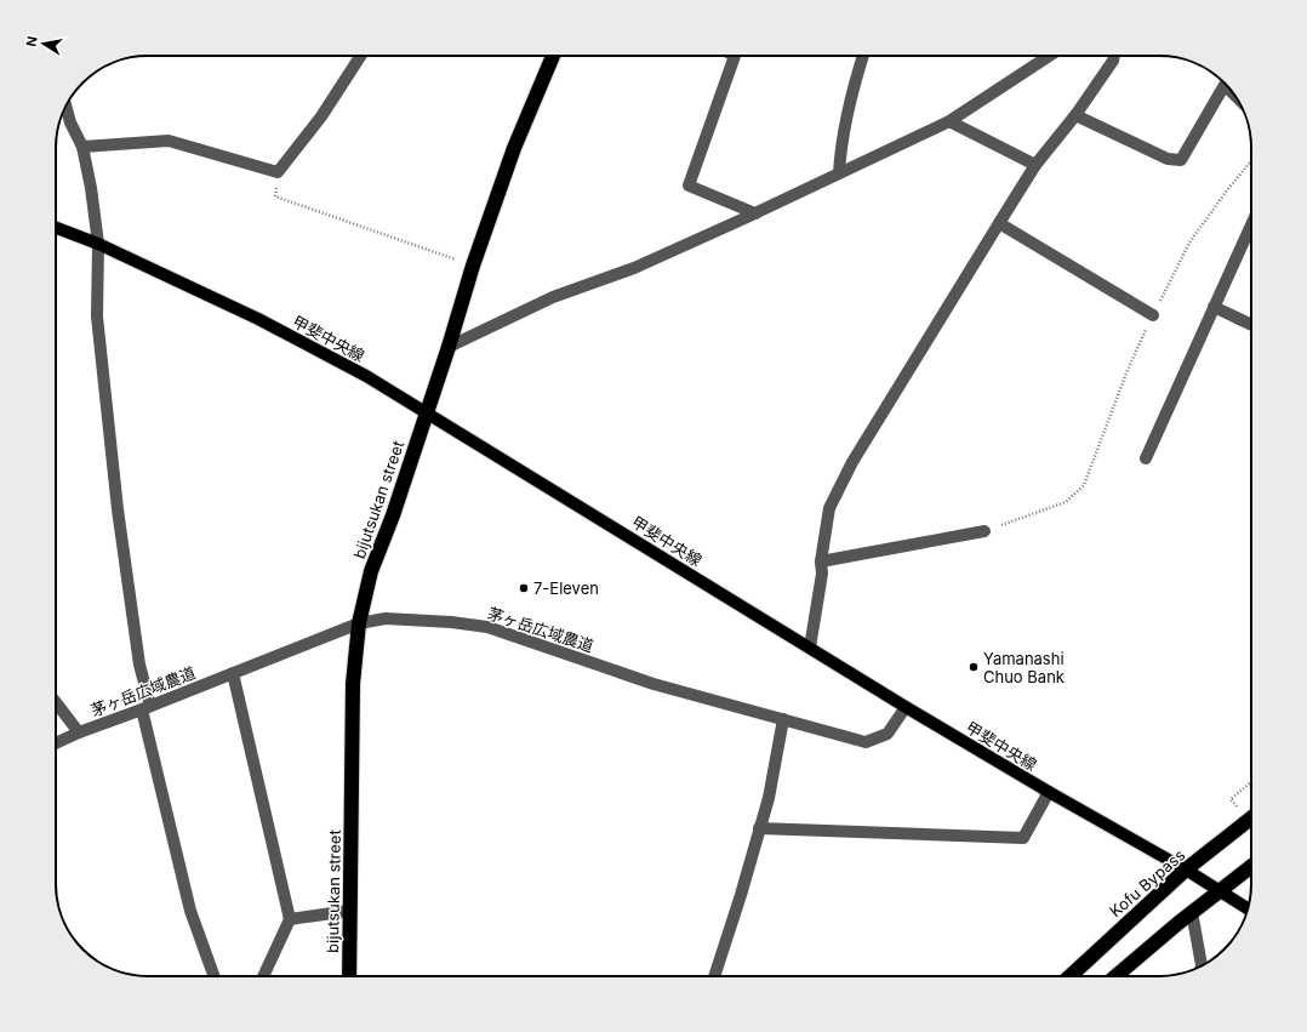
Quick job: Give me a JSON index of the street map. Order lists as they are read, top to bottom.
{
  "streets": {
    "highway": ["bijutsukan street", "Kofu Bypass"],
    "main road": ["甲斐中央線"],
    "street": ["茅ヶ岳広域農道"]
  },
  "crossings": [
    ["甲斐中央線", "bijutsukan street"],
    ["甲斐中央線", "茅ヶ岳広域農道"],
    ["甲斐中央線", "Kofu Bypass"],
    ["bijutsukan street", "茅ヶ岳広域農道"]
  ],
  "places": ["7-Eleven", "Yamanashi Chuo Bank"],
  "north": "left"
}
